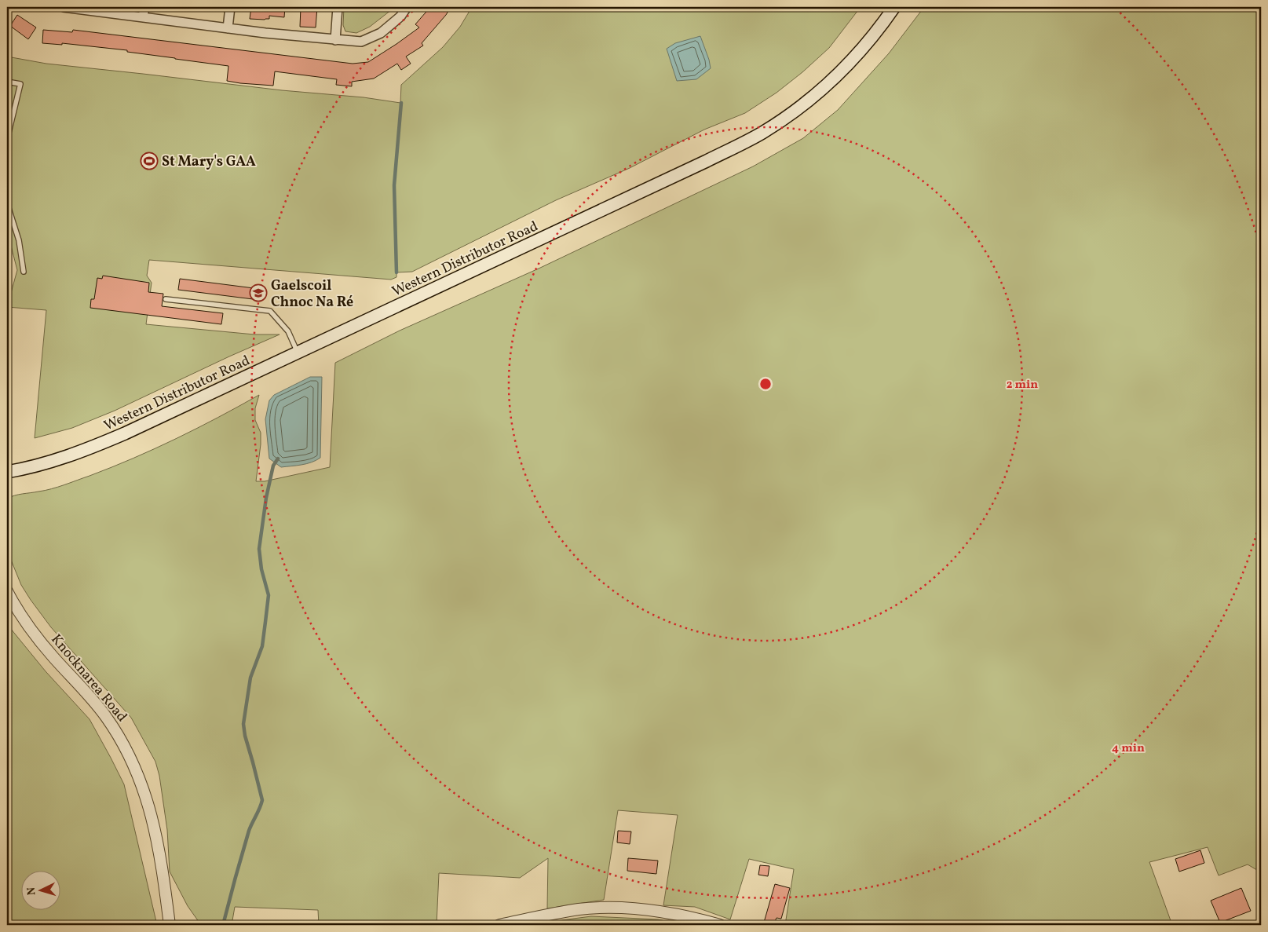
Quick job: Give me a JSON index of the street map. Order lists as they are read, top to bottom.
{
  "streets": {
    "main road": ["Western Distributor Road"],
    "street": ["Knocknarea Road"]
  },
  "places": {
    "sports": ["St Mary's GAA"],
    "school or university": ["Gaelscoil Chnoc Na Ré"]
  },
  "north": "left",
  "rings": ["2 min", "4 min"]
}
